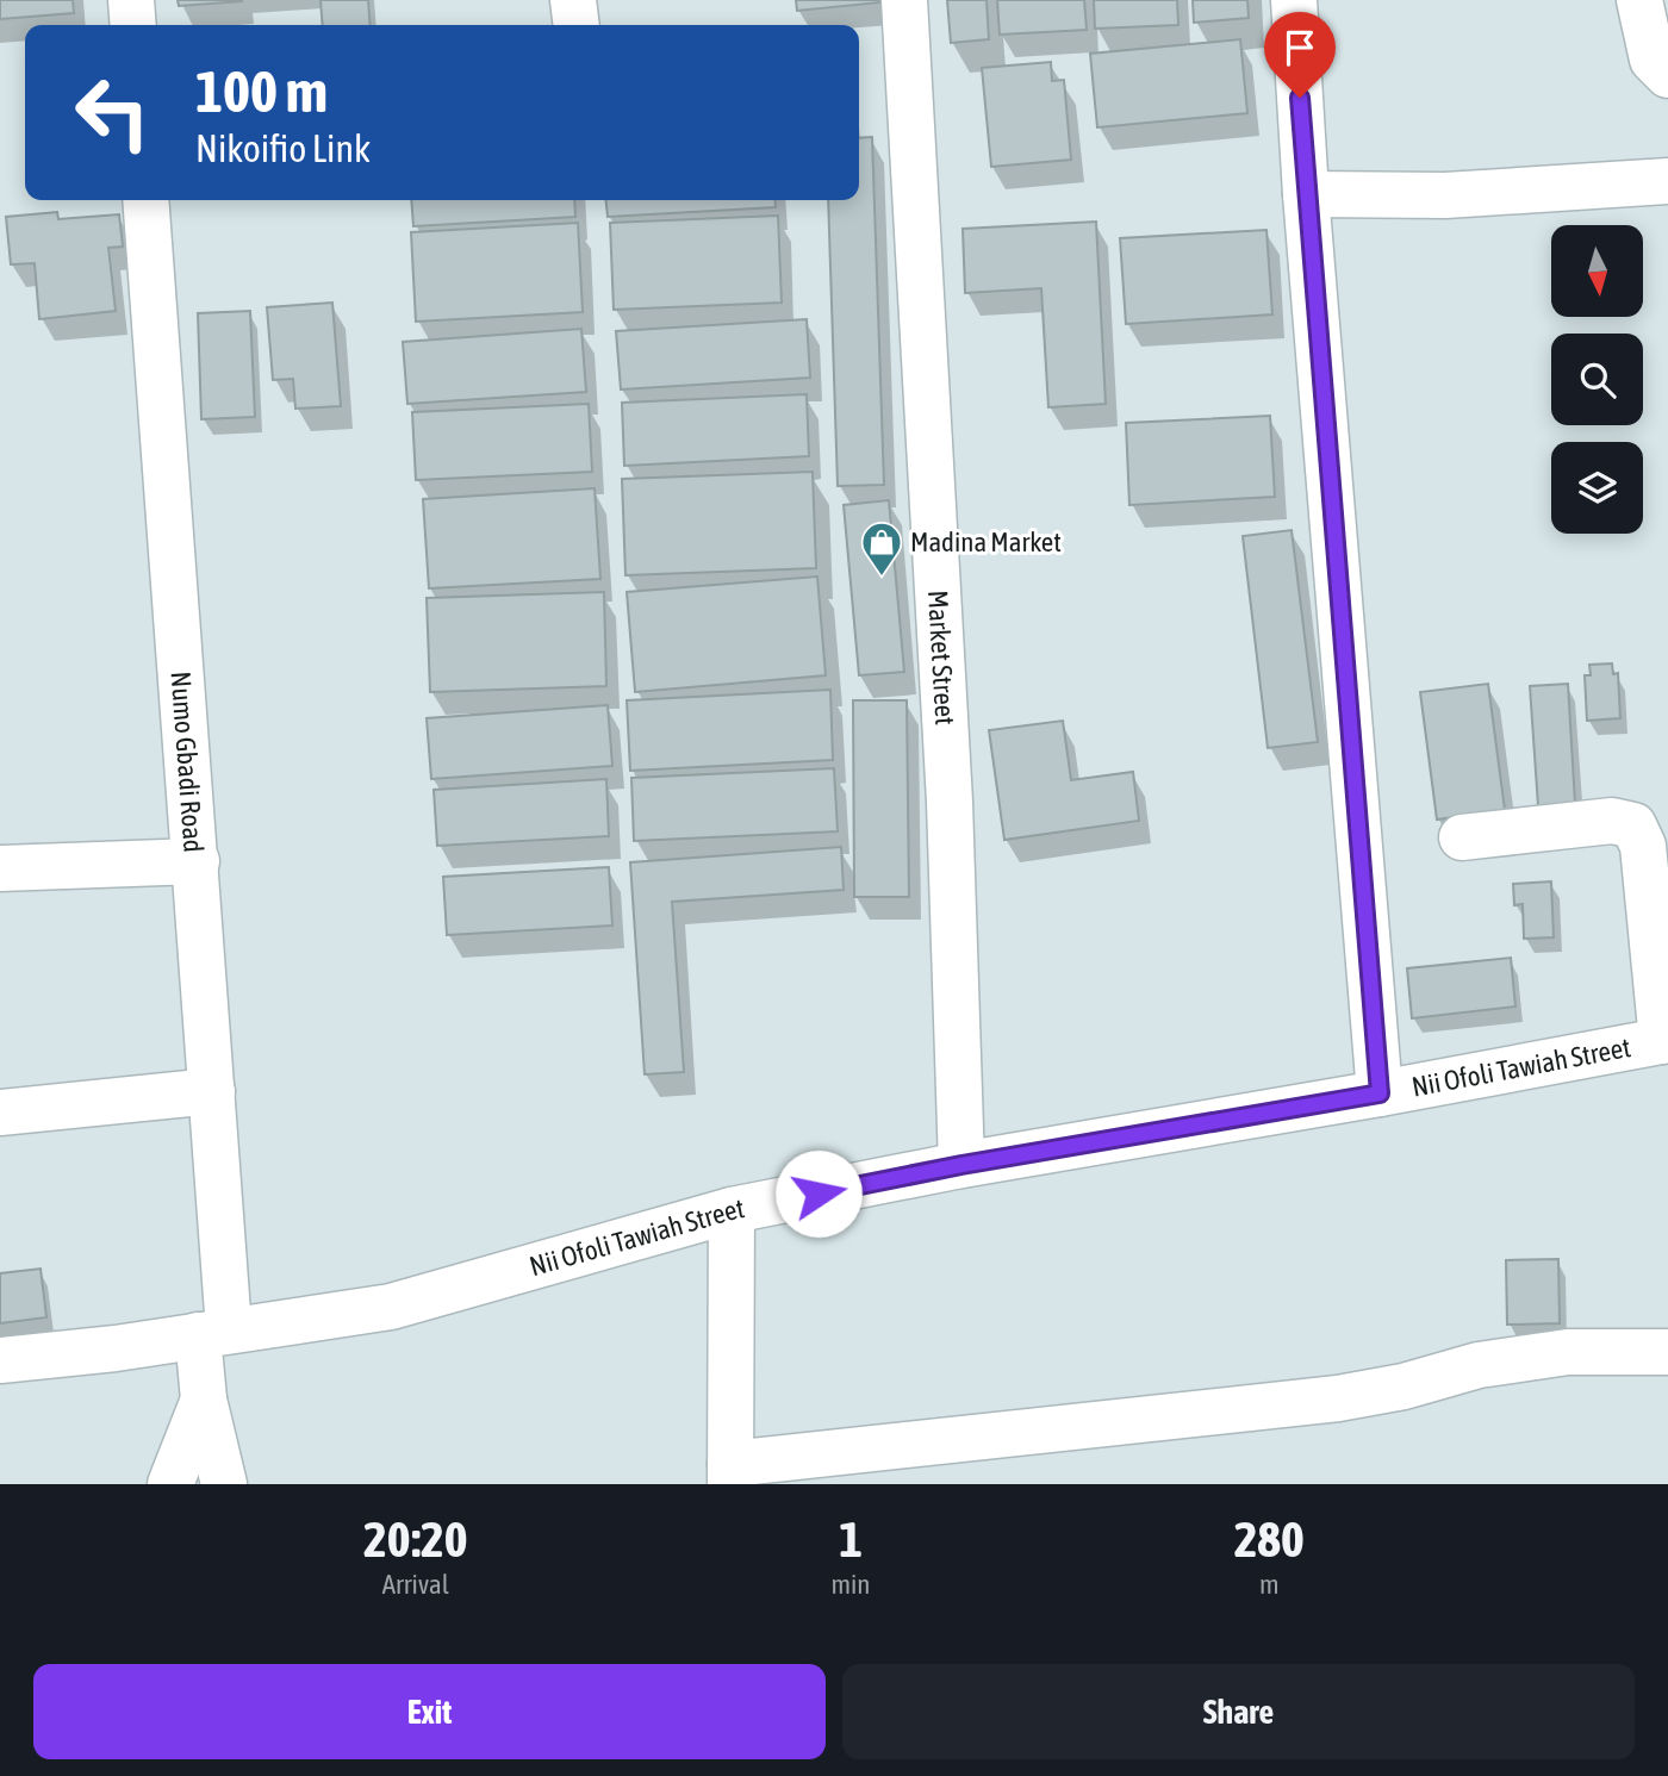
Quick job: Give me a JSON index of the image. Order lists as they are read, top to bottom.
{
  "streets": {
    "street": ["Market Street", "Numo Gbadi Road", "Nii Ofoli Tawiah Street"]
  },
  "crossings": [
    ["Market Street", "Nii Ofoli Tawiah Street"],
    ["Numo Gbadi Road", "Nii Ofoli Tawiah Street"]
  ],
  "places": {
    "shop": ["Madina Market"]
  },
  "north": "bottom",
  "page": {
    "turn": ["100 m", "Nikoifio Link"],
    "eta": [
      "20:20",
      "Arrival",
      "1",
      "min",
      "280",
      "m"
    ],
    "buttons": ["Exit", "Share"]
  }
}
